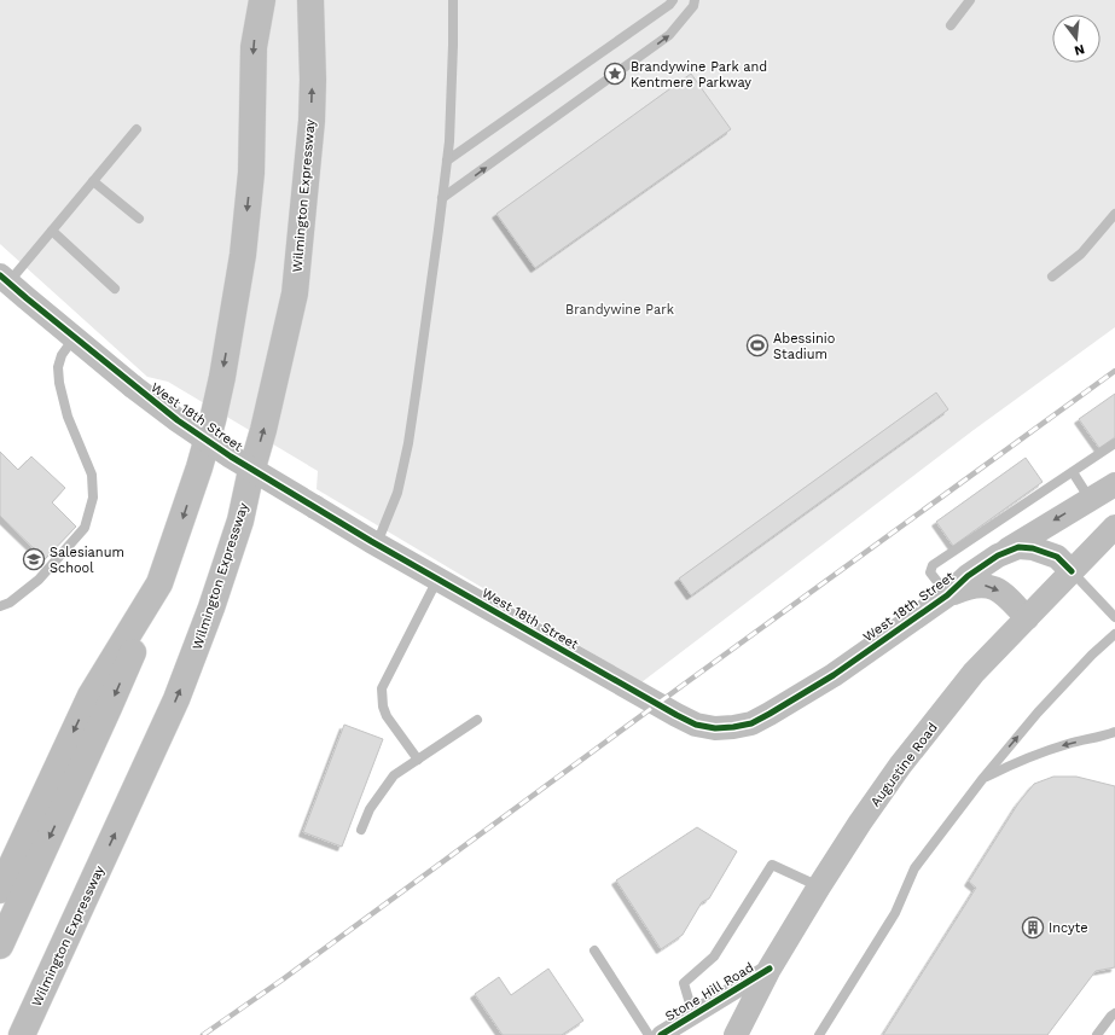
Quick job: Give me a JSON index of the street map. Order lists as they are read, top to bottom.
{
  "streets": {
    "highway": ["Wilmington Expressway"],
    "street": ["West 18th Street", "Augustine Road", "Stone Hill Road"]
  },
  "crossings": [
    ["West 18th Street", "Augustine Road"],
    ["Augustine Road", "Stone Hill Road"]
  ],
  "parks": ["Brandywine Park"],
  "places": {
    "place": ["Brandywine Park and Kentmere Parkway"],
    "sports": ["Abessinio Stadium"],
    "school or university": ["Salesianum School"],
    "building": ["Incyte"]
  },
  "north": "bottom"
}
